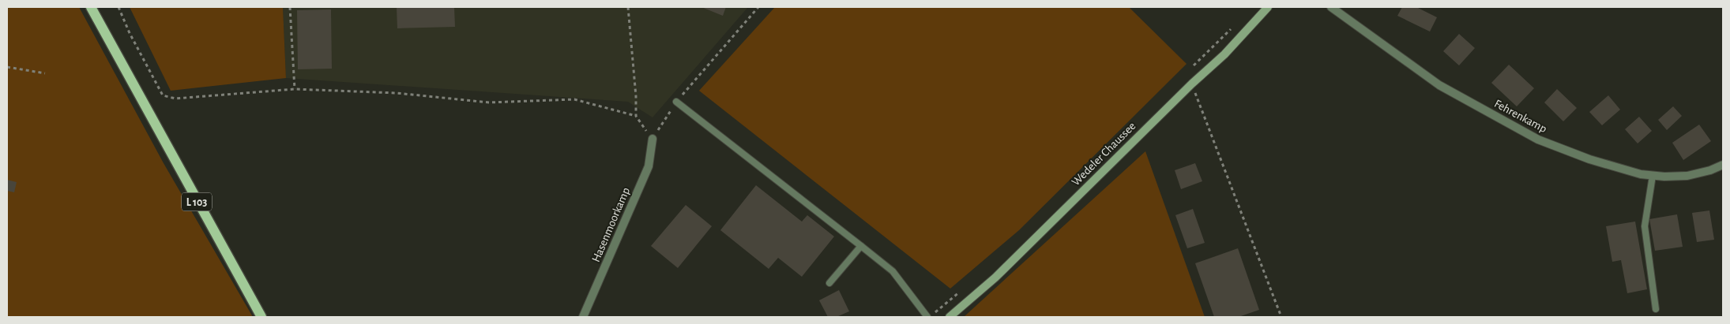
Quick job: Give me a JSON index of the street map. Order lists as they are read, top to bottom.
{
  "streets": {
    "main road": ["Wedeler Chaussee", "L 103"],
    "street": ["Fehrenkamp", "Hasenmoorkamp"]
  }
}
